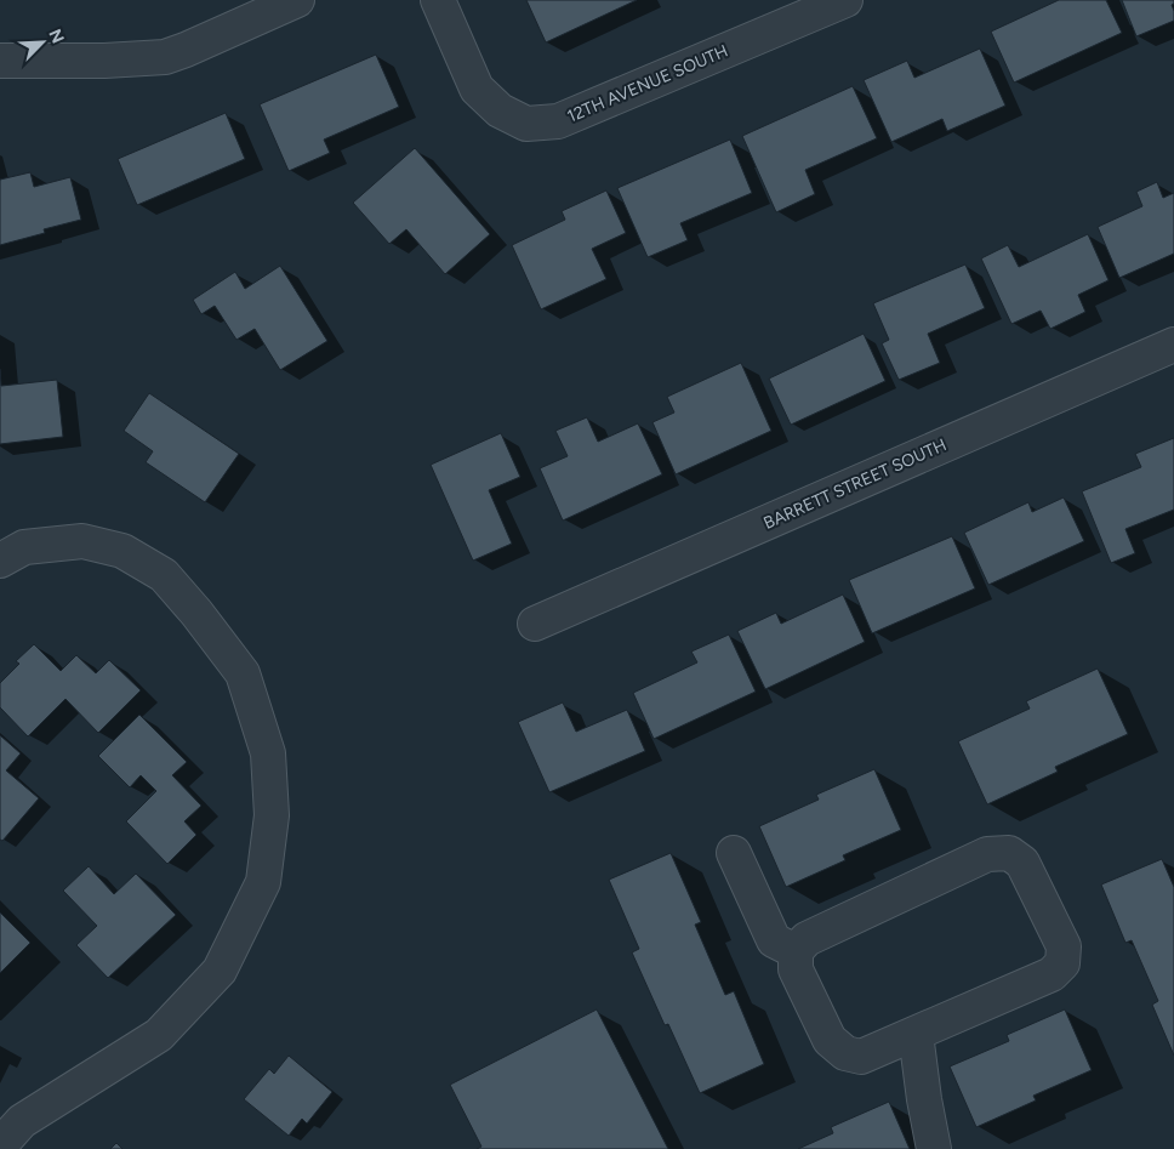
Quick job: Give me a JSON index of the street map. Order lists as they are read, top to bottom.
{
  "streets": {
    "street": ["12TH AVENUE SOUTH", "BARRETT STREET SOUTH"]
  },
  "north": "top right"
}
